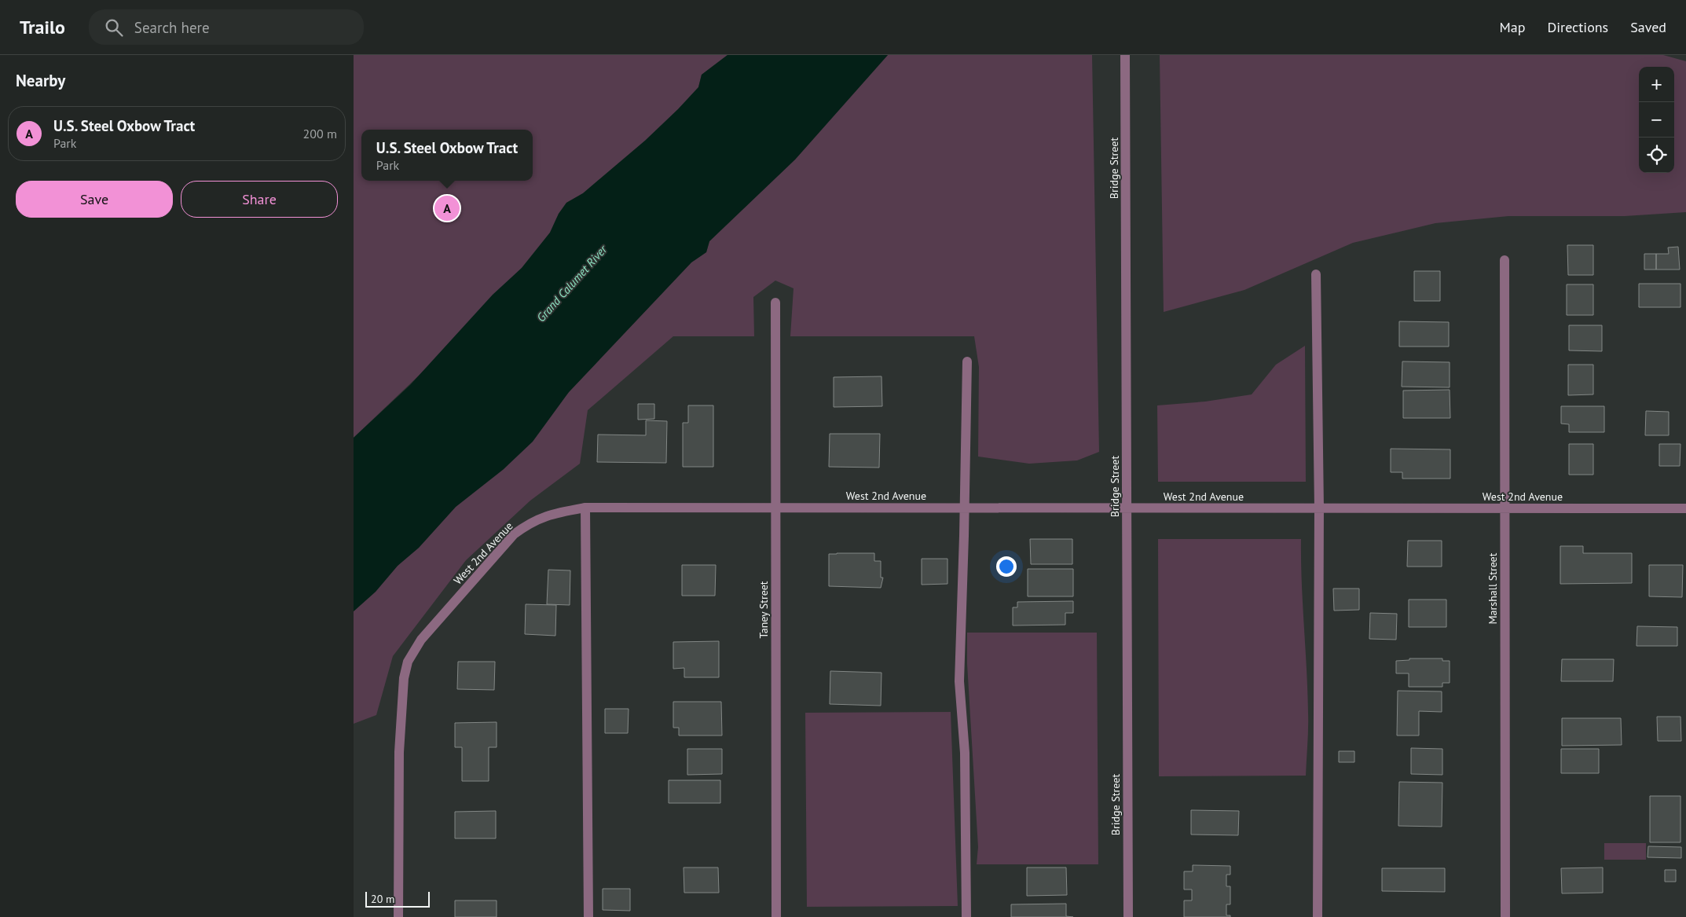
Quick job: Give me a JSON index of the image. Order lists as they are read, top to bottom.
{
  "streets": {
    "street": [
      "Bridge Street",
      "West 2nd Avenue",
      "Marshall Street",
      "Taney Street"
    ]
  },
  "crossings": [
    ["Bridge Street", "West 2nd Avenue"],
    ["West 2nd Avenue", "Marshall Street"],
    ["West 2nd Avenue", "Taney Street"]
  ],
  "water": ["Grand Calumet River"],
  "scale_bar": "20 m",
  "page": {
    "header": "Trailo",
    "search": "Search here",
    "nav": ["Map", "Directions", "Saved"],
    "heading": "Nearby",
    "map_buttons": ["+", "−"],
    "list": [
      {
        "mark": "A",
        "name": "U.S. Steel Oxbow Tract",
        "note": "Park",
        "value": "200 m"
      }
    ],
    "popup": ["U.S. Steel Oxbow Tract", "Park"],
    "buttons": ["Save", "Share"],
    "pins": "A",
    "scale": "20 m"
  }
}
